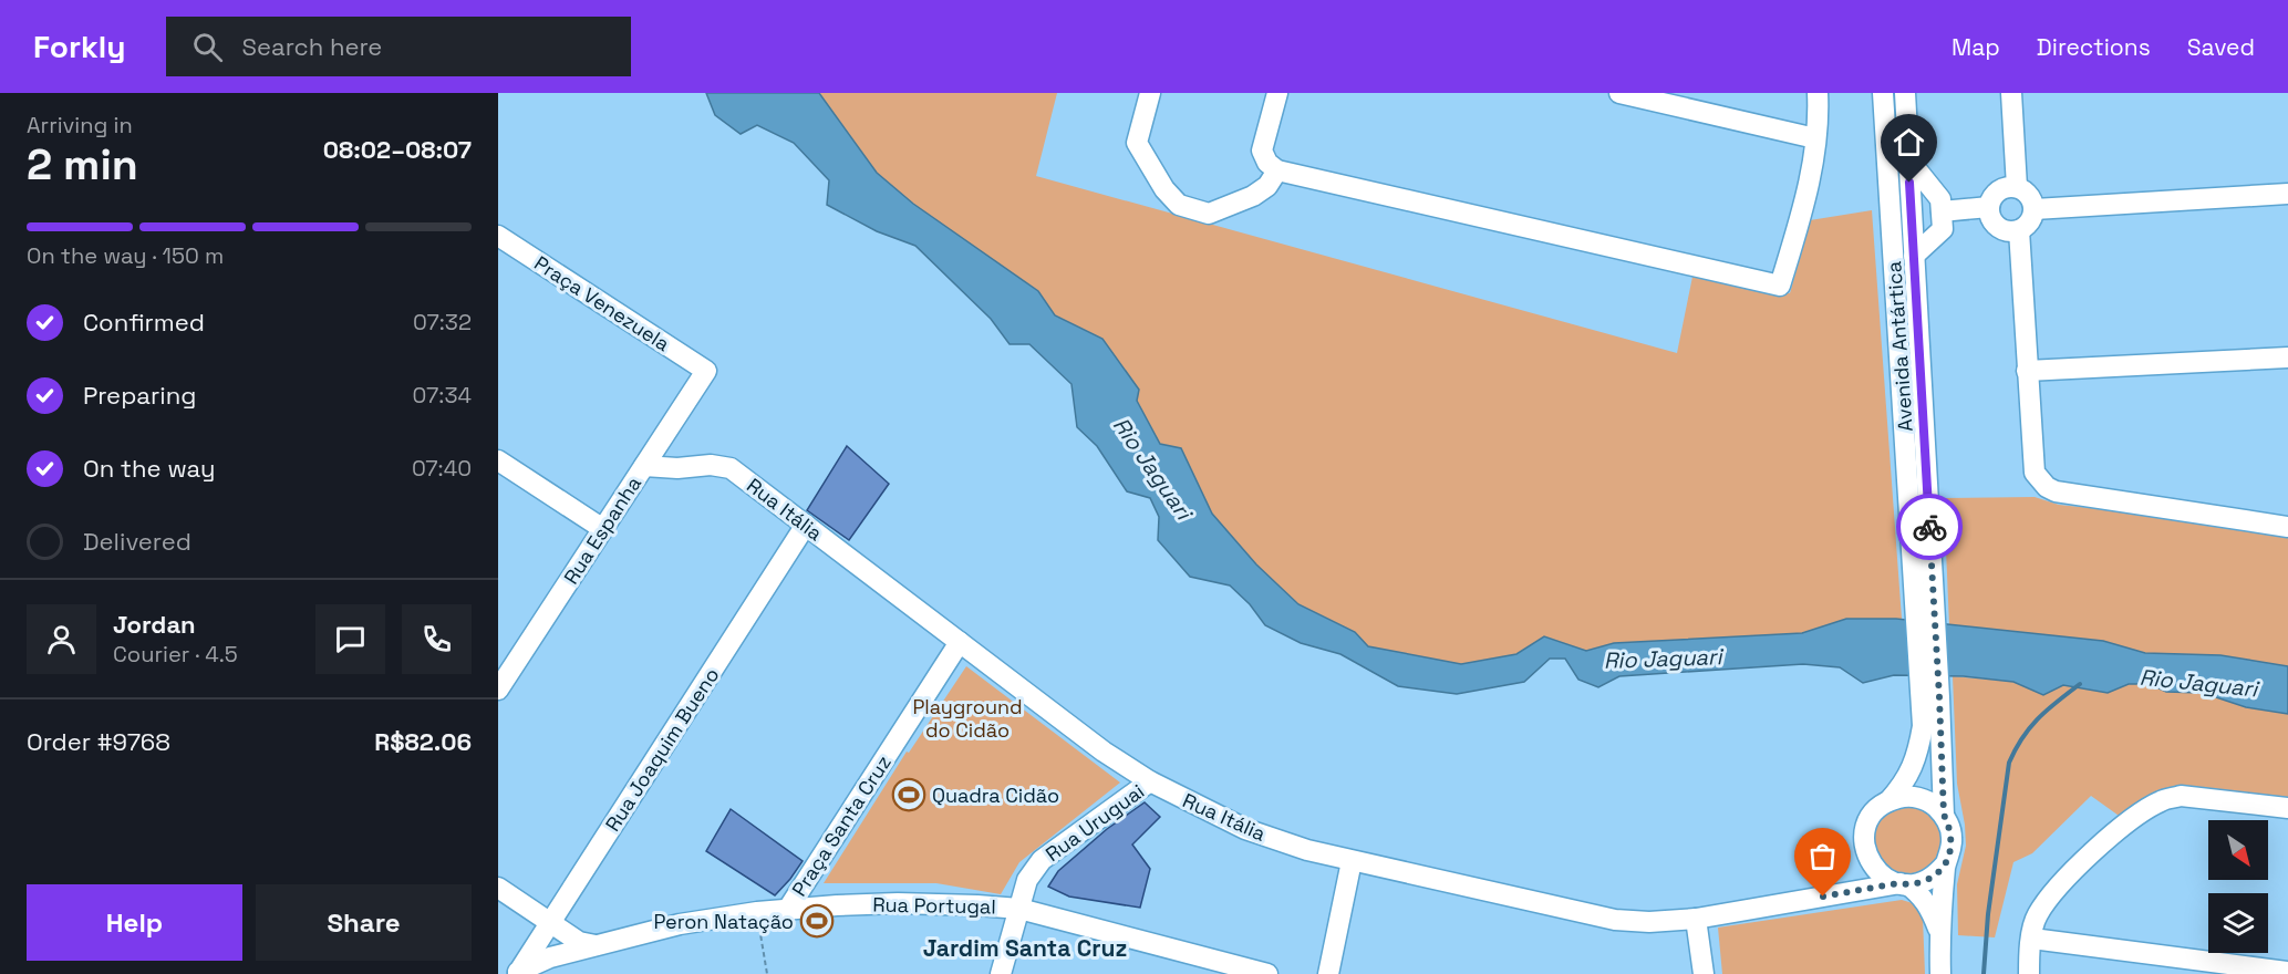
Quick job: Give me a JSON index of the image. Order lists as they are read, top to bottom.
{
  "streets": {
    "street": [
      "Praça Venezuela",
      "Avenida Antártica",
      "Rua Itália",
      "Rua Espanha",
      "Rua Joaquim Bueno",
      "Rua Uruguai",
      "Praça Santa Cruz",
      "Rua Portugal"
    ]
  },
  "crossings": [
    ["Praça Venezuela", "Rua Espanha"],
    ["Rua Itália", "Rua Espanha"],
    ["Rua Itália", "Rua Joaquim Bueno"],
    ["Rua Itália", "Rua Uruguai"],
    ["Rua Itália", "Praça Santa Cruz"],
    ["Rua Joaquim Bueno", "Rua Portugal"],
    ["Rua Uruguai", "Rua Portugal"],
    ["Praça Santa Cruz", "Rua Portugal"]
  ],
  "districts": ["Jardim Santa Cruz"],
  "water": ["Rio Jaguari"],
  "parks": ["Playground do Cidão"],
  "places": {
    "sports": ["Quadra Cidão", "Peron Natação"]
  },
  "north": "bottom right",
  "page": {
    "header": "Forkly",
    "search": "Search here",
    "nav": ["Map", "Directions", "Saved"],
    "heading": ["2 min", "Arriving in", "08:02–08:07"],
    "panel": [
      "Jordan",
      "Courier · 4.5",
      "Order #9768",
      "R$82.06"
    ],
    "bar": "On the way · 150 m",
    "list": [
      ["Confirmed", "07:32"],
      ["Preparing", "07:34"],
      ["On the way", "07:40"],
      "Delivered"
    ],
    "buttons": ["Help", "Share"]
  }
}
